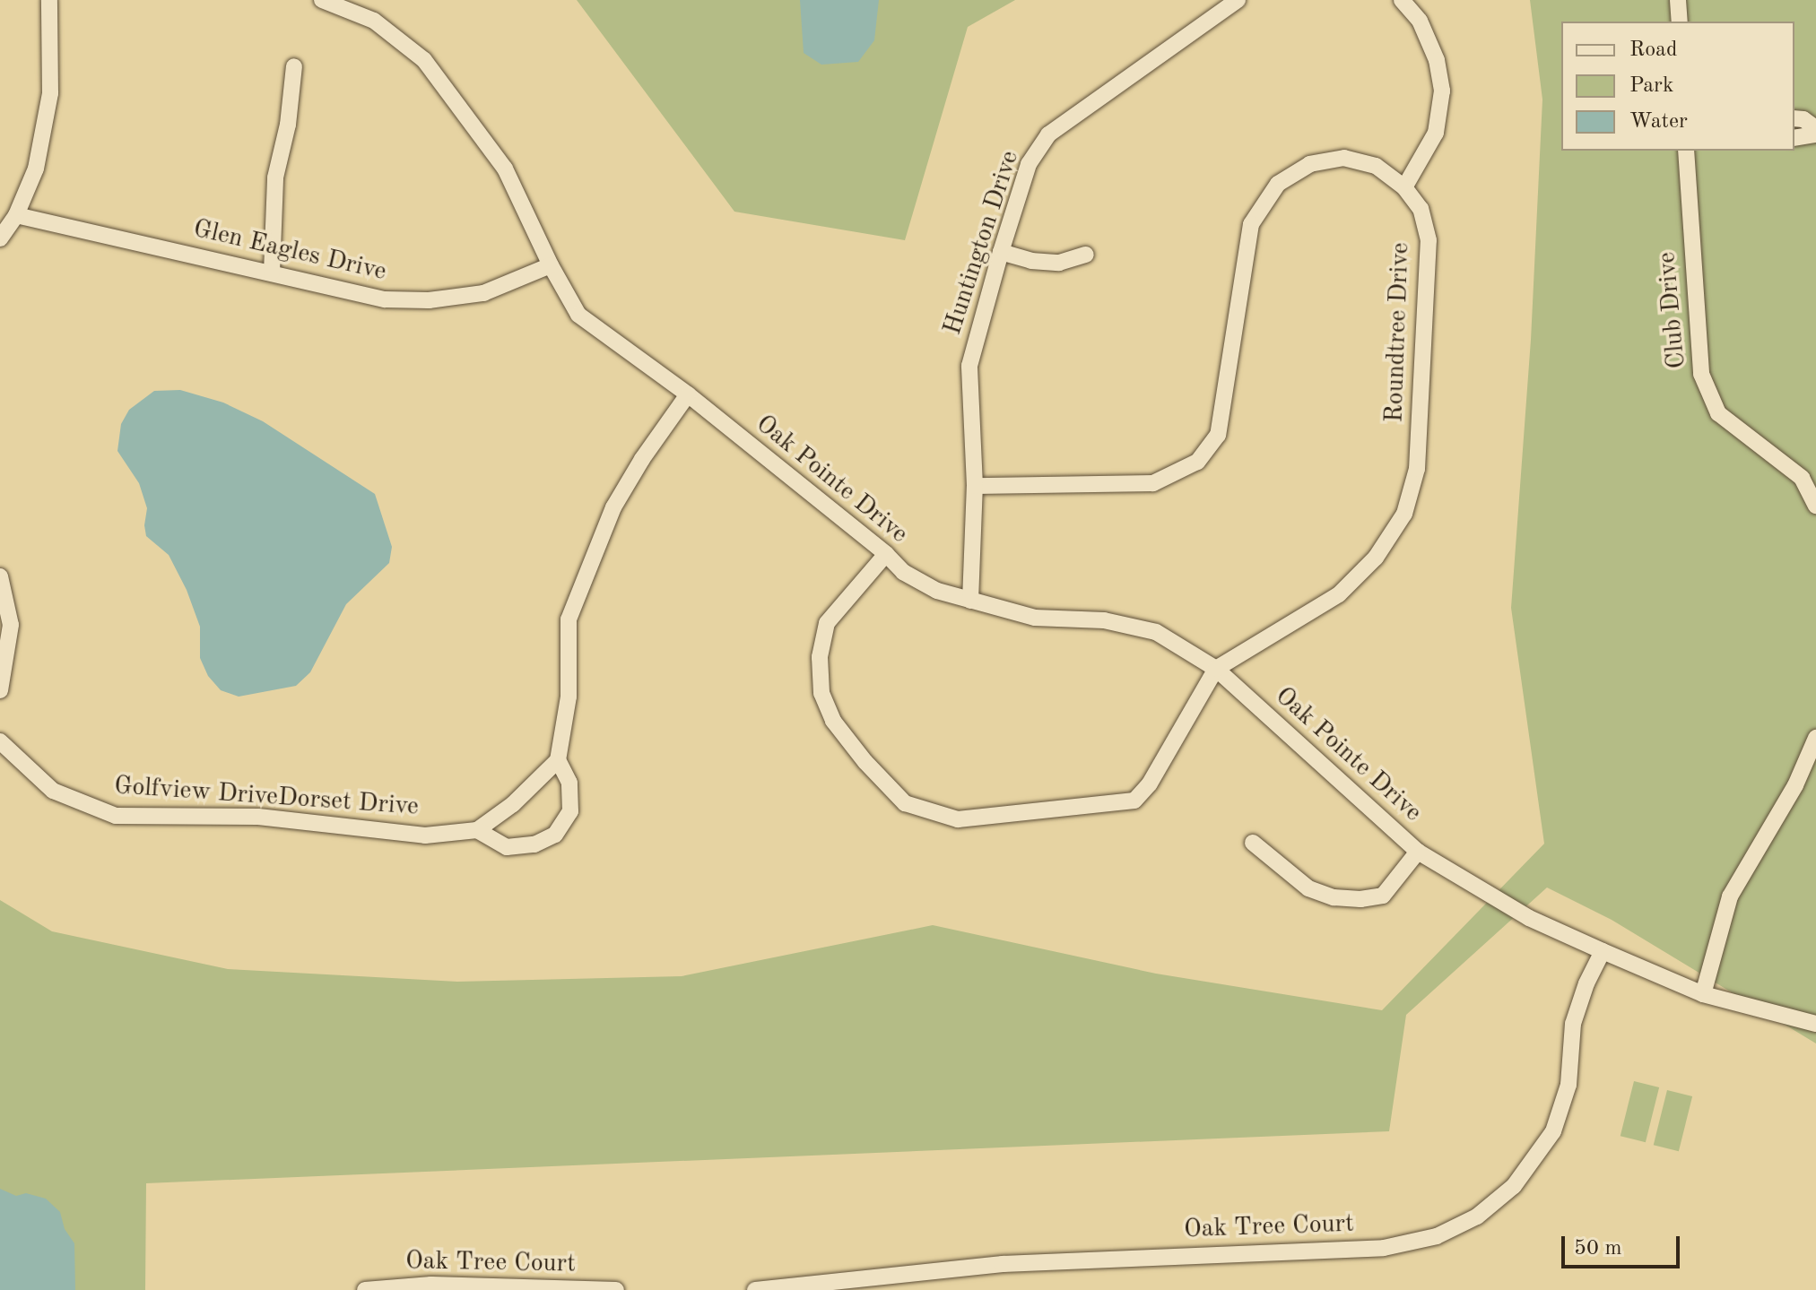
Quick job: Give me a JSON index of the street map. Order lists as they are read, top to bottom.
{
  "streets": {
    "street": [
      "Huntington Drive",
      "Glen Eagles Drive",
      "Club Drive",
      "Roundtree Drive",
      "Oak Pointe Drive",
      "Golfview DriveDorset Drive",
      "Oak Tree Court"
    ]
  },
  "crossings": [
    ["Huntington Drive", "Roundtree Drive"],
    ["Huntington Drive", "Oak Pointe Drive"],
    ["Glen Eagles Drive", "Oak Pointe Drive"],
    ["Roundtree Drive", "Oak Pointe Drive"],
    ["Oak Pointe Drive", "Oak Tree Court"]
  ],
  "legend": ["Road", "Park", "Water"],
  "scale_bar": "50 m"
}
